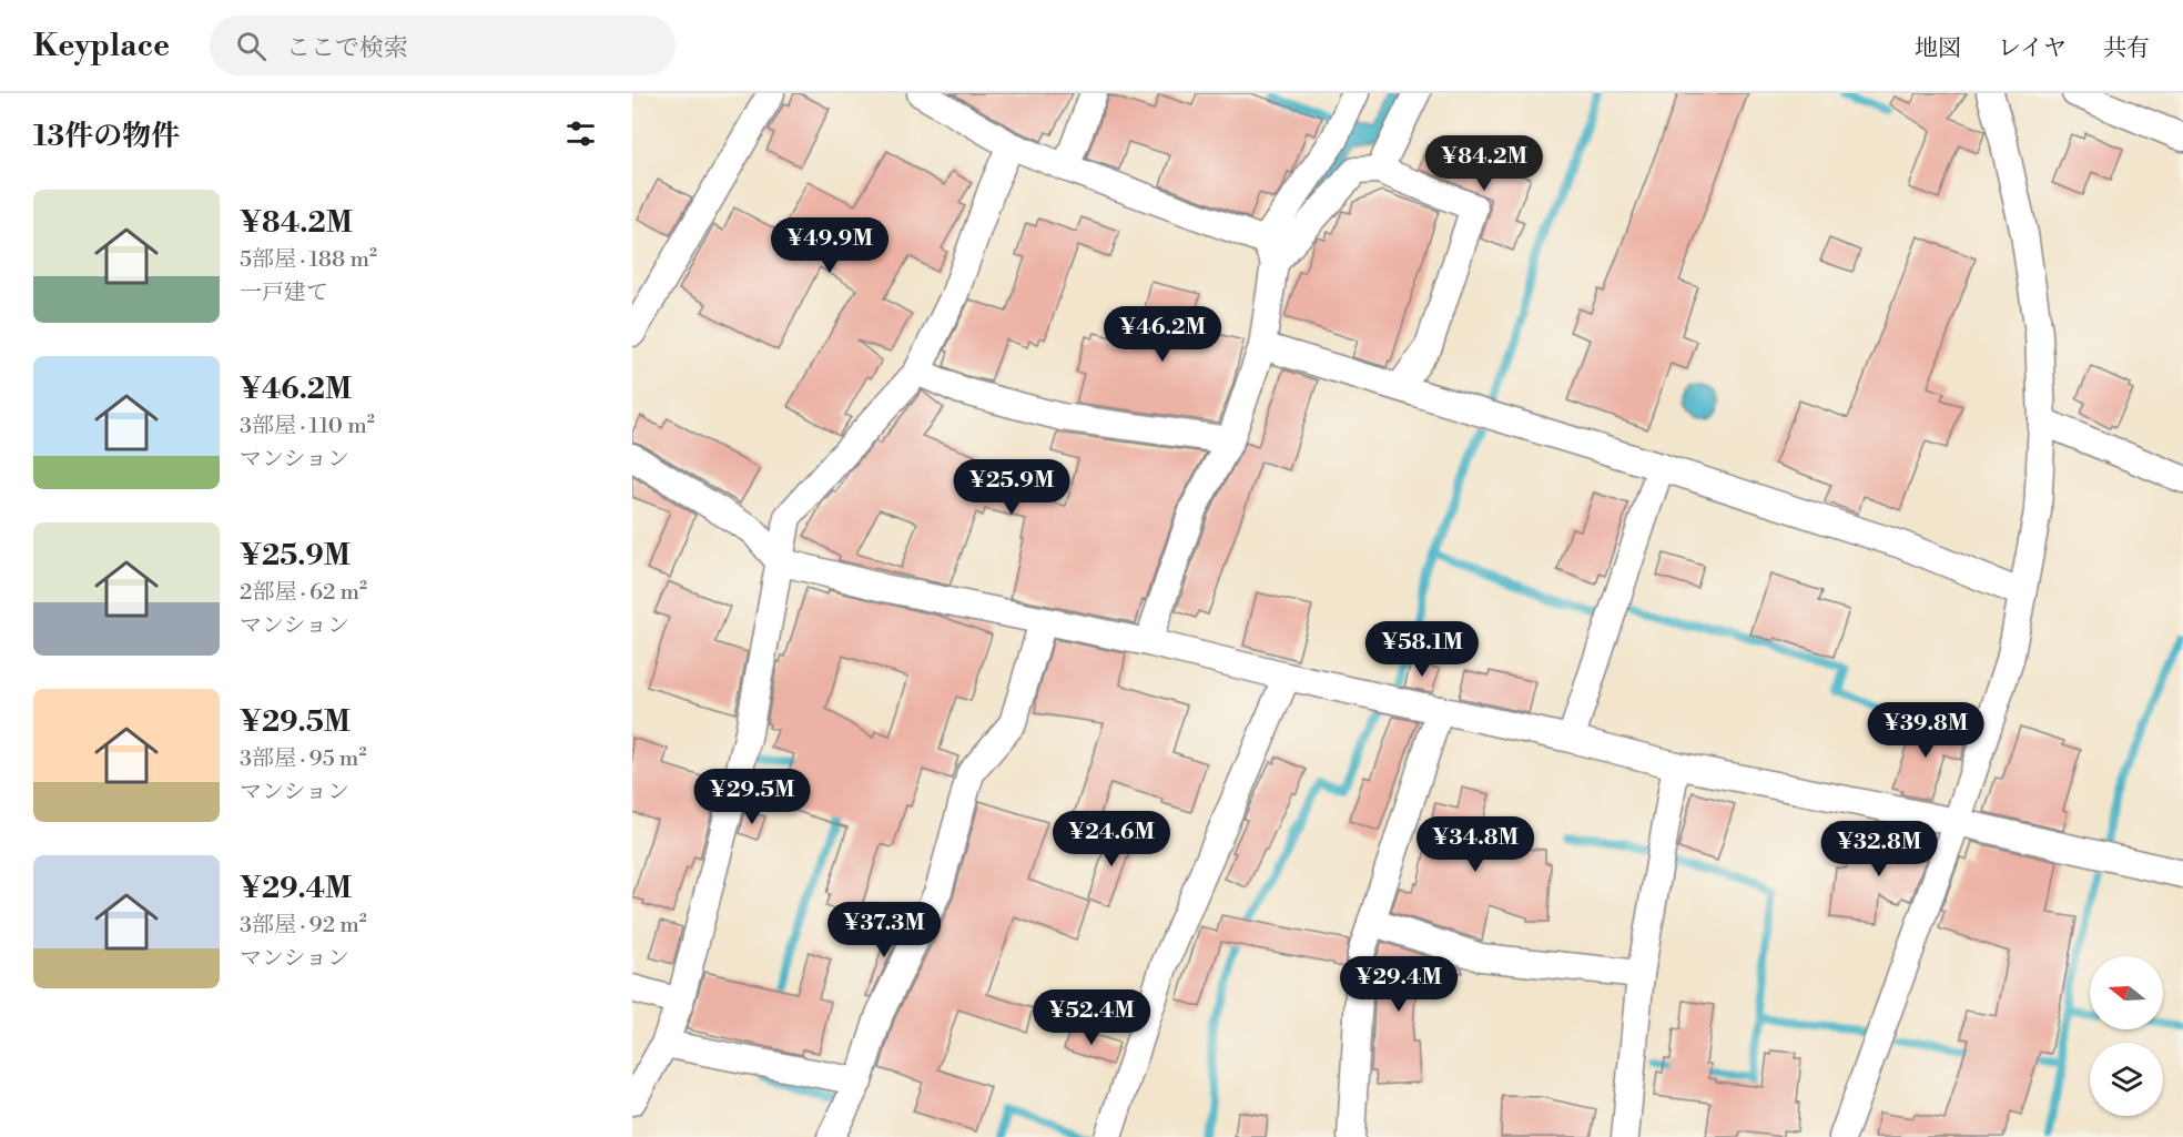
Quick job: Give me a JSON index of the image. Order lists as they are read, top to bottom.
{
  "north": "left",
  "page": {
    "header": "Keyplace",
    "search": "ここで検索",
    "nav": ["地図", "レイヤ", "共有"],
    "heading": "13件の物件",
    "price": [
      "¥84.2M",
      "¥49.9M",
      "¥46.2M",
      "¥25.9M",
      "¥58.1M",
      "¥39.8M",
      "¥29.5M",
      "¥24.6M",
      "¥34.8M",
      "¥32.8M",
      "¥37.3M",
      "¥29.4M",
      "¥52.4M"
    ],
    "list": [
      {
        "name": "¥84.2M",
        "note": "5部屋 · 188 m² · 一戸建て"
      },
      {
        "name": "¥46.2M",
        "note": "3部屋 · 110 m² · マンション"
      },
      {
        "name": "¥25.9M",
        "note": "2部屋 · 62 m² · マンション"
      },
      {
        "name": "¥29.5M",
        "note": "3部屋 · 95 m² · マンション"
      },
      {
        "name": "¥29.4M",
        "note": "3部屋 · 92 m² · マンション"
      }
    ]
  }
}
